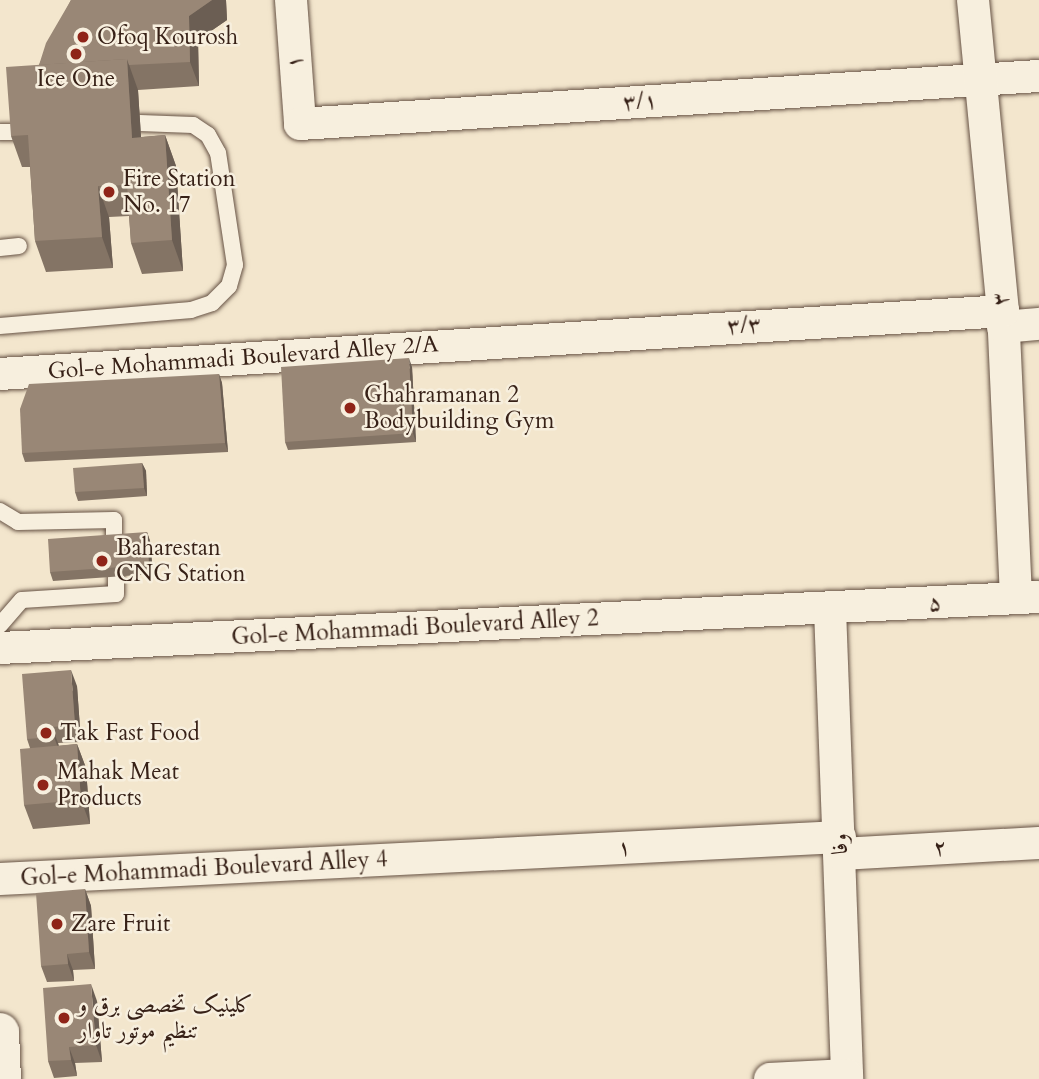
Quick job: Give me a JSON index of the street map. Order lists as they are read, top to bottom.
{
  "streets": {
    "street": [
      "۱",
      "۳/۱",
      "۳",
      "۳/۳",
      "Gol-e Mohammadi Boulevard Alley 2/A",
      "۵",
      "Gol-e Mohammadi Boulevard Alley 2",
      "وفا",
      "۲",
      "Gol-e Mohammadi Boulevard Alley 4"
    ]
  },
  "crossings": [
    ["۱", "۳/۱"],
    ["۱", "وفا"],
    ["۱", "۲"],
    ["۱", "Gol-e Mohammadi Boulevard Alley 4"],
    ["۳/۱", "۳"],
    ["۳", "۳/۳"],
    ["۳", "۵"],
    ["۳/۳", "Gol-e Mohammadi Boulevard Alley 2/A"],
    ["۵", "Gol-e Mohammadi Boulevard Alley 2"],
    ["۵", "وفا"],
    ["Gol-e Mohammadi Boulevard Alley 2", "وفا"],
    ["وفا", "۲"]
  ],
  "places": [
    "Ofoq Kourosh",
    "Ice One",
    "Fire Station No. 17",
    "Ghahramanan 2 Bodybuilding Gym",
    "Baharestan CNG Station",
    "Tak Fast Food",
    "Mahak Meat Products",
    "Zare Fruit",
    "کلینیک تخصصی برق و تنظیم موتور تاوار"
  ]
}
